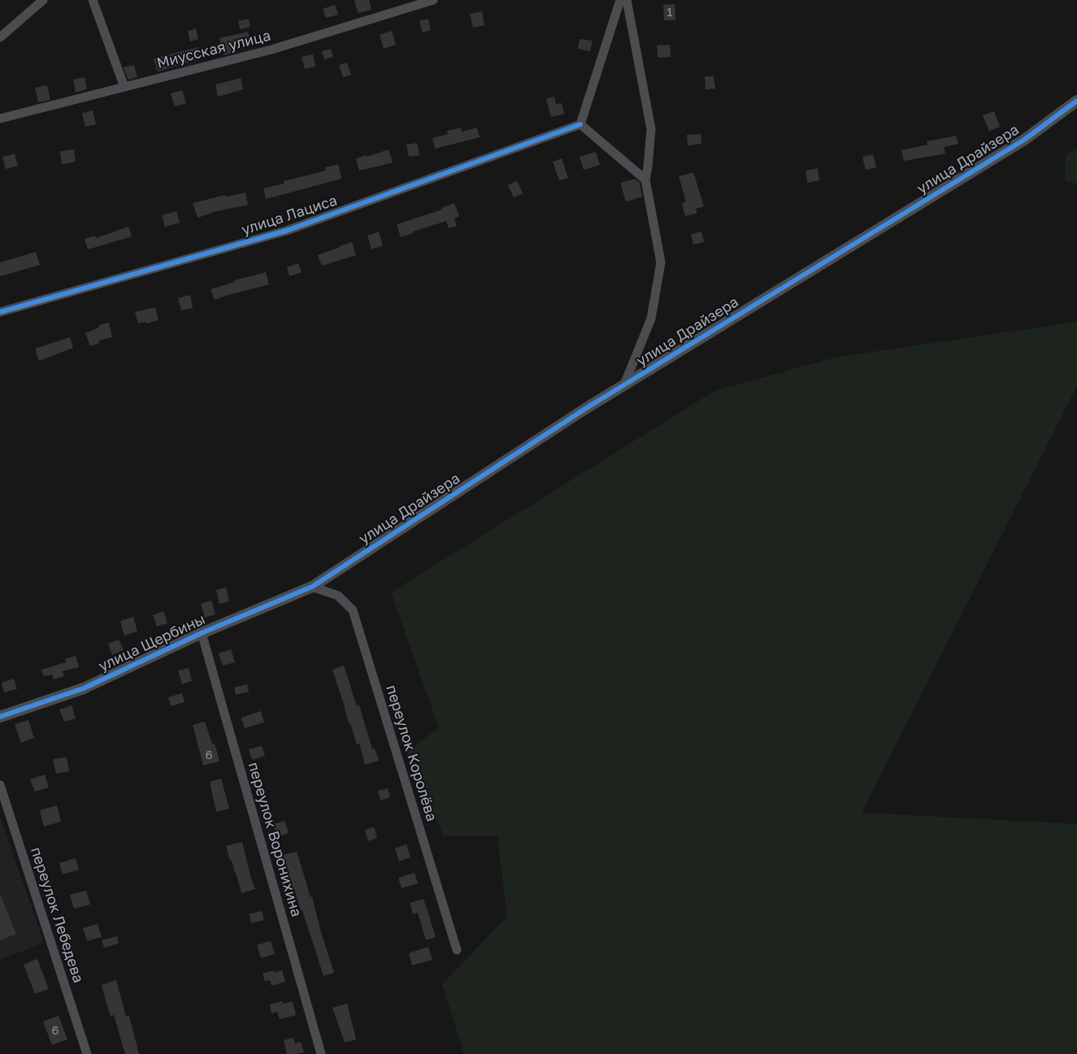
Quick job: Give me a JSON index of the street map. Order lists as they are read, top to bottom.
{
  "streets": {
    "street": [
      "Миусская улица",
      "улица Драйзера",
      "улица Лациса",
      "улица Щербины",
      "переулок Королёва",
      "переулок Воронихина",
      "переулок Лебедева"
    ]
  },
  "crossings": [
    ["улица Драйзера", "улица Щербины"],
    ["улица Драйзера", "переулок Королёва"],
    ["улица Щербины", "переулок Королёва"],
    ["улица Щербины", "переулок Воронихина"]
  ],
  "house_numbers": ["1", "6", "6"]
}
